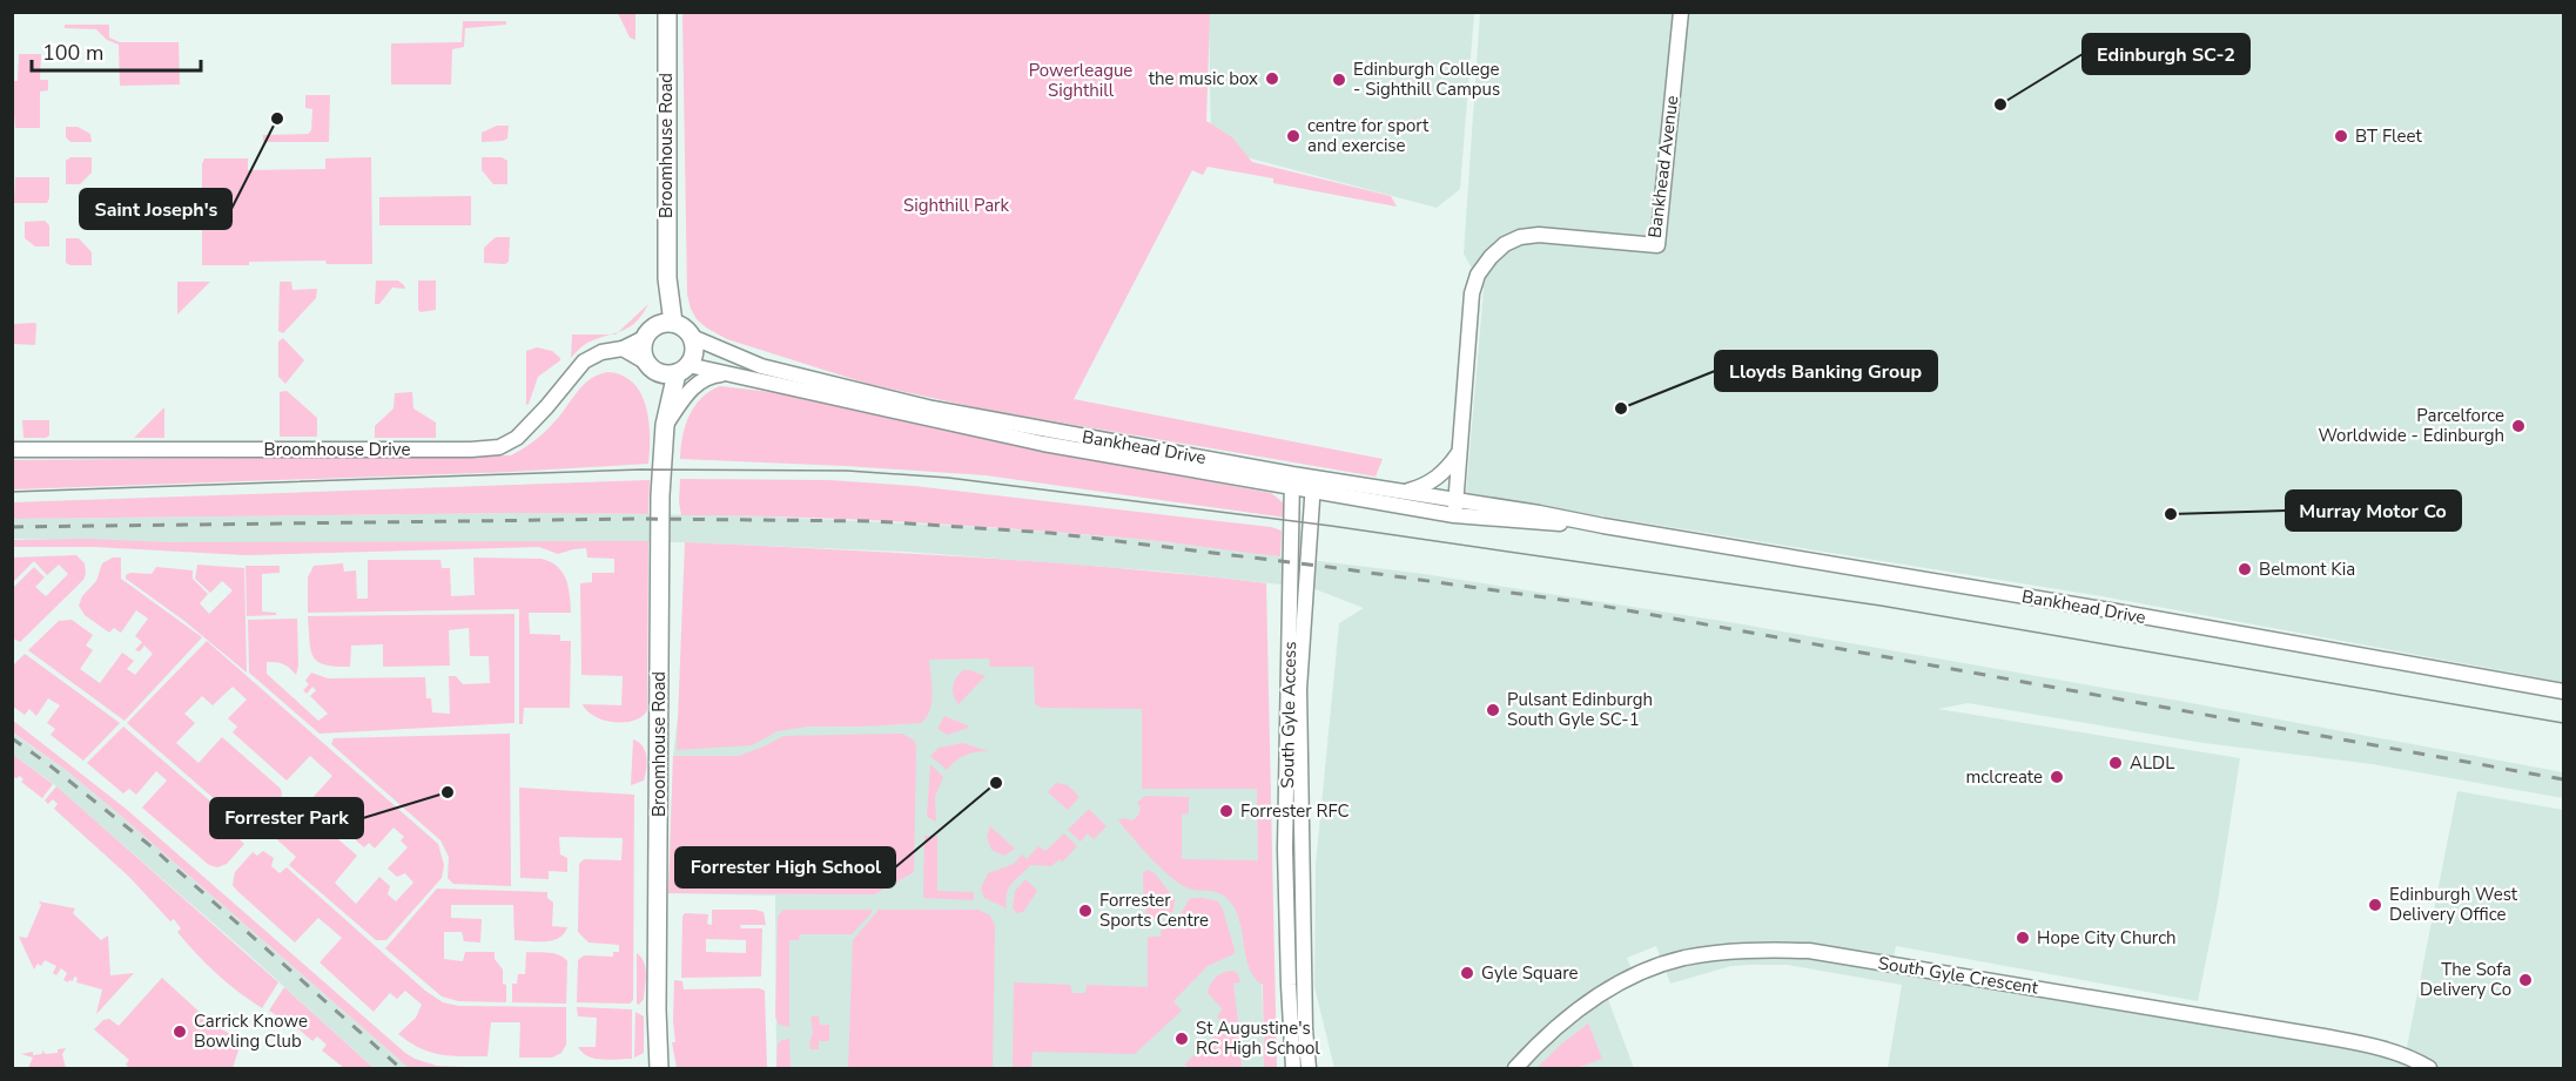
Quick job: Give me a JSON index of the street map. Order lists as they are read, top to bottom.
{
  "streets": {
    "main road": ["Broomhouse Road"],
    "street": [
      "Bankhead Avenue",
      "Bankhead Drive",
      "Broomhouse Drive",
      "South Gyle Access",
      "South Gyle Crescent"
    ]
  },
  "crossings": [
    ["Broomhouse Road", "Bankhead Drive"],
    ["Broomhouse Road", "Broomhouse Drive"],
    ["Bankhead Avenue", "Bankhead Drive"],
    ["Bankhead Drive", "Broomhouse Drive"],
    ["Bankhead Drive", "South Gyle Access"]
  ],
  "parks": ["Powerleague Sighthill", "Sighthill Park"],
  "places": [
    "the music box",
    "Edinburgh College - Sighthill Campus",
    "Edinburgh SC-2",
    "Saint Joseph's",
    "centre for sport and exercise",
    "BT Fleet",
    "Lloyds Banking Group",
    "Parcelforce Worldwide - Edinburgh",
    "Murray Motor Co",
    "Belmont Kia",
    "Pulsant Edinburgh South Gyle SC-1",
    "ALDL",
    "mclcreate",
    "Forrester High School",
    "Forrester Park",
    "Forrester RFC",
    "Edinburgh West Delivery Office",
    "Forrester Sports Centre",
    "Hope City Church",
    "Gyle Square",
    "The Sofa Delivery Co",
    "Carrick Knowe Bowling Club",
    "St Augustine's RC High School"
  ],
  "scale_bar": "100 m"
}
